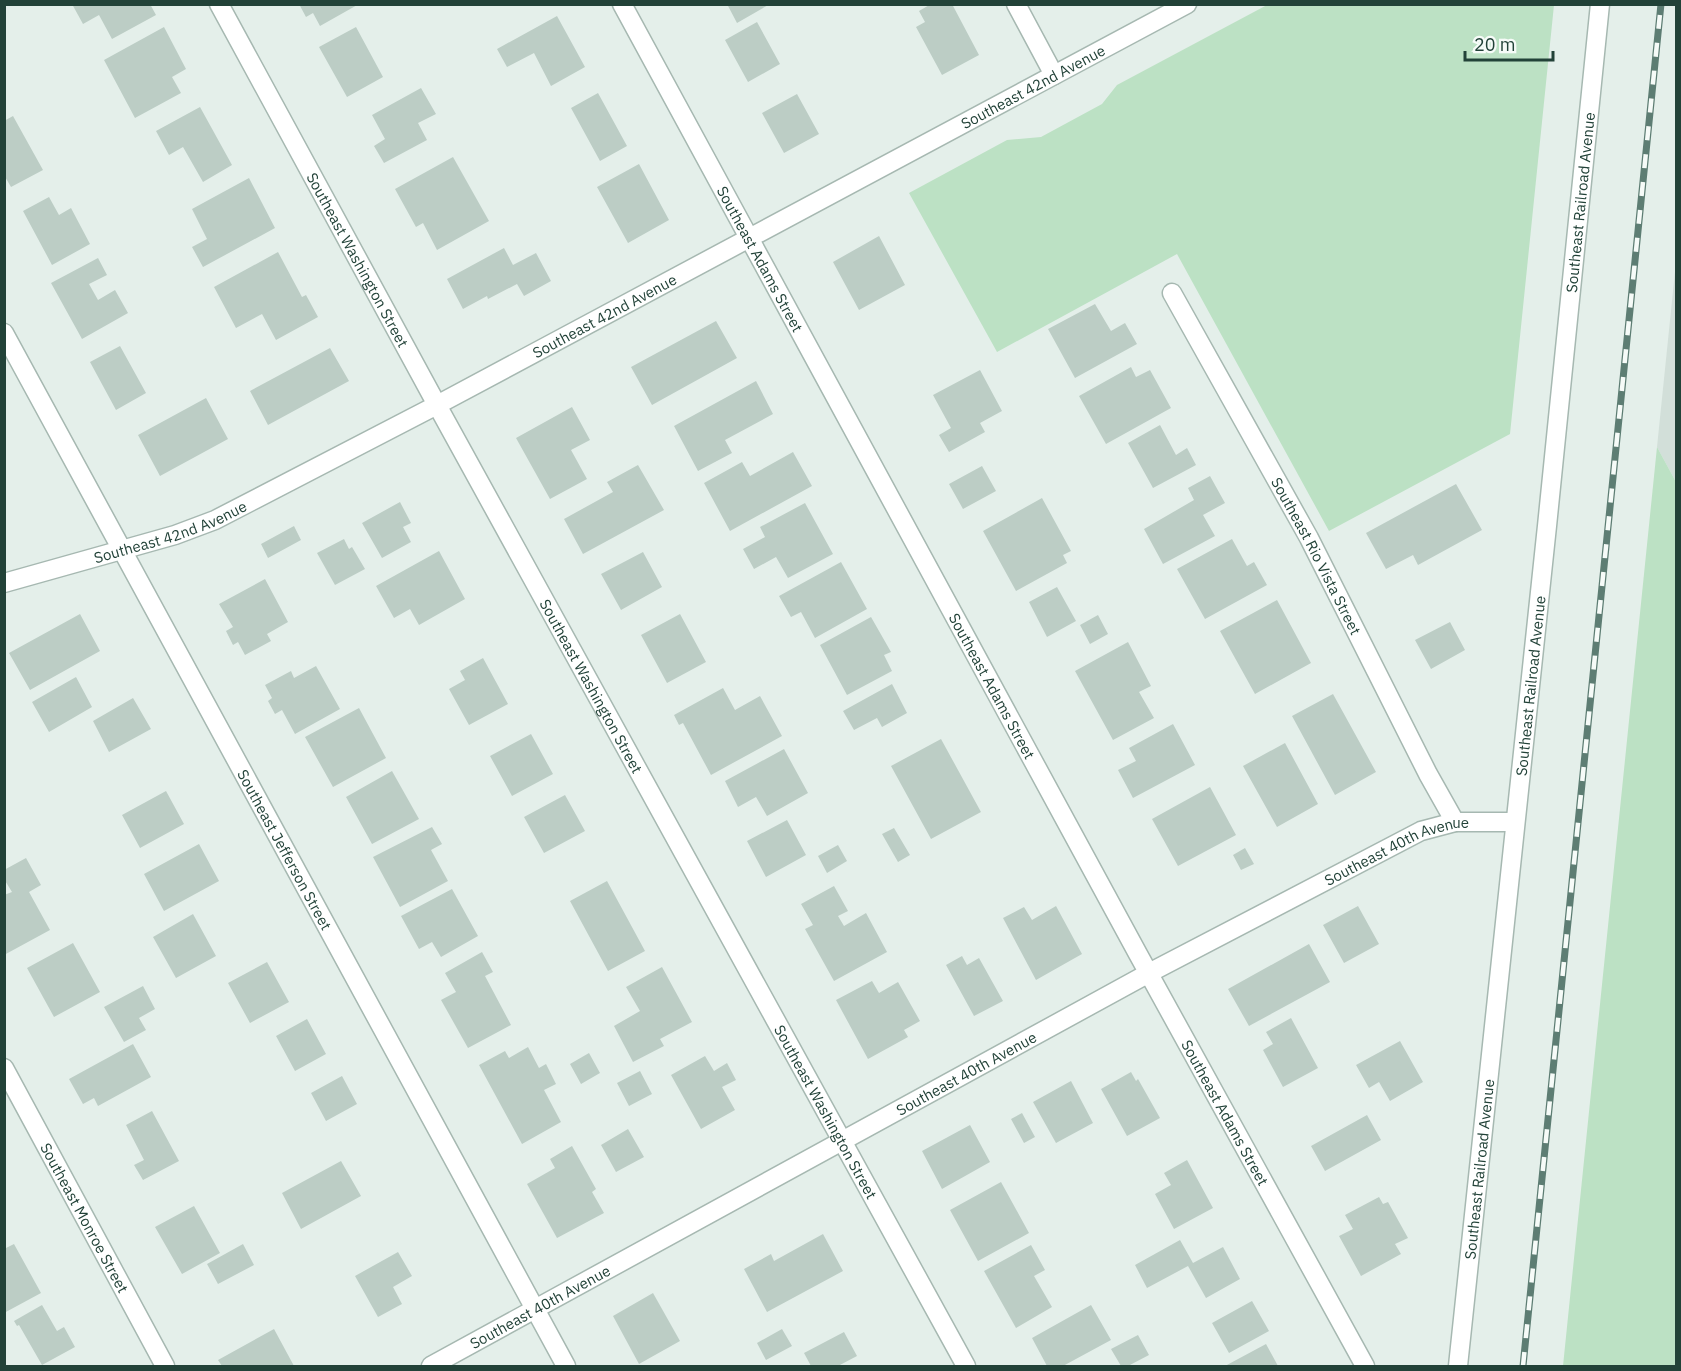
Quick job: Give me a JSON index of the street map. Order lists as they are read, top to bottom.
{
  "streets": {
    "street": [
      "Southeast 42nd Avenue",
      "Southeast Railroad Avenue",
      "Southeast Adams Street",
      "Southeast Washington Street",
      "Southeast Rio Vista Street",
      "Southeast Jefferson Street",
      "Southeast 40th Avenue",
      "Southeast Monroe Street"
    ]
  },
  "crossings": [
    ["Southeast 42nd Avenue", "Southeast Adams Street"],
    ["Southeast 42nd Avenue", "Southeast Washington Street"],
    ["Southeast 42nd Avenue", "Southeast Jefferson Street"],
    ["Southeast Railroad Avenue", "Southeast 40th Avenue"],
    ["Southeast Adams Street", "Southeast 40th Avenue"],
    ["Southeast Washington Street", "Southeast 40th Avenue"],
    ["Southeast Rio Vista Street", "Southeast 40th Avenue"],
    ["Southeast Jefferson Street", "Southeast 40th Avenue"]
  ],
  "scale_bar": "20 m"
}
